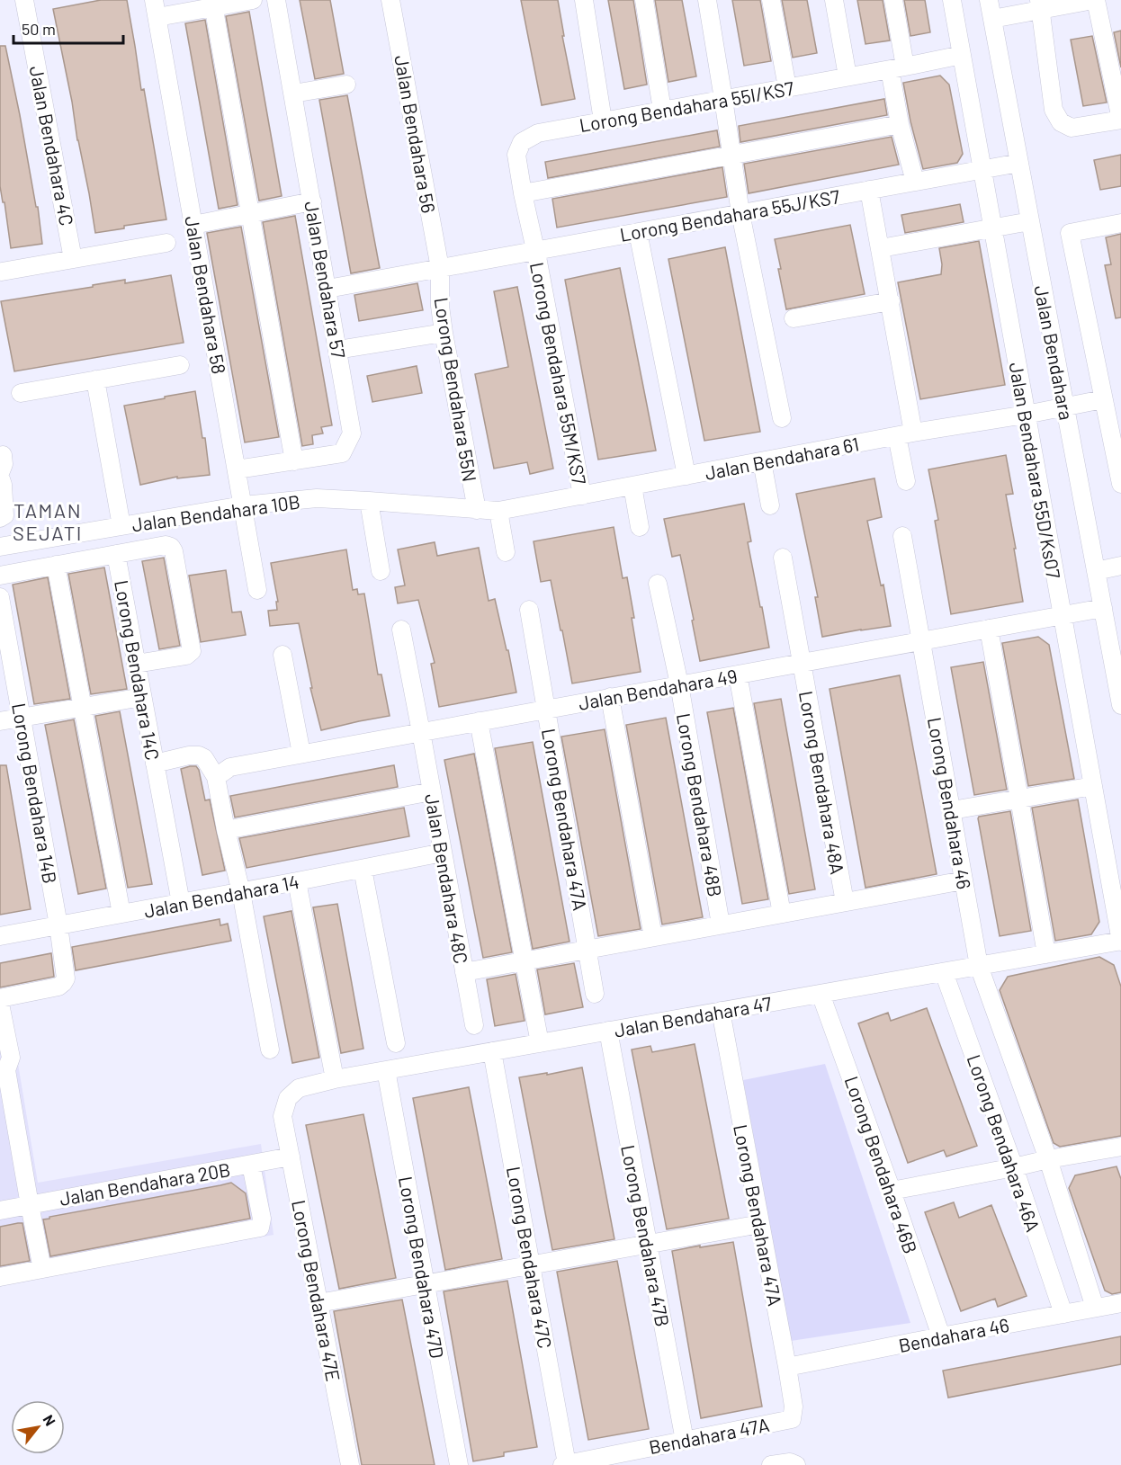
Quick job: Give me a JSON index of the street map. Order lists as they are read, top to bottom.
{
  "streets": {
    "street": [
      "Lorong Bendahara 55I/KS7",
      "Jalan Bendahara 56",
      "Jalan Bendahara 4C",
      "Lorong Bendahara 55J/KS7",
      "Jalan Bendahara 57",
      "Jalan Bendahara 58",
      "Jalan Bendahara",
      "Lorong Bendahara 55M/KS7",
      "Lorong Bendahara 55N",
      "Jalan Bendahara 61",
      "Jalan Bendahara 55D/Ks07",
      "Jalan Bendahara 10B",
      "Lorong Bendahara 14C",
      "Jalan Bendahara 49",
      "Lorong Bendahara 48A",
      "Lorong Bendahara 14B",
      "Lorong Bendahara 46",
      "Lorong Bendahara 48B",
      "Lorong Bendahara 47A",
      "Jalan Bendahara 48C",
      "Jalan Bendahara 14",
      "Jalan Bendahara 47",
      "Lorong Bendahara 46A",
      "Lorong Bendahara 46B",
      "Jalan Bendahara 20B",
      "Lorong Bendahara 47B",
      "Lorong Bendahara 47C",
      "Lorong Bendahara 47D",
      "Lorong Bendahara 47E",
      "Bendahara 46",
      "Bendahara 47A"
    ]
  },
  "crossings": [
    ["Lorong Bendahara 55I/KS7", "Lorong Bendahara 55J/KS7"],
    ["Lorong Bendahara 55I/KS7", "Lorong Bendahara 55M/KS7"],
    ["Lorong Bendahara 55I/KS7", "Jalan Bendahara 55D/Ks07"],
    ["Jalan Bendahara 56", "Lorong Bendahara 55J/KS7"],
    ["Jalan Bendahara 56", "Lorong Bendahara 55N"],
    ["Lorong Bendahara 55J/KS7", "Jalan Bendahara 57"],
    ["Lorong Bendahara 55J/KS7", "Jalan Bendahara"],
    ["Lorong Bendahara 55J/KS7", "Lorong Bendahara 55M/KS7"],
    ["Lorong Bendahara 55J/KS7", "Lorong Bendahara 55N"],
    ["Lorong Bendahara 55J/KS7", "Jalan Bendahara 55D/Ks07"],
    ["Jalan Bendahara 57", "Jalan Bendahara 58"],
    ["Jalan Bendahara 58", "Jalan Bendahara 10B"],
    ["Jalan Bendahara", "Jalan Bendahara 61"],
    ["Jalan Bendahara", "Jalan Bendahara 49"],
    ["Lorong Bendahara 55M/KS7", "Jalan Bendahara 61"],
    ["Lorong Bendahara 55N", "Jalan Bendahara 10B"],
    ["Jalan Bendahara 61", "Jalan Bendahara 55D/Ks07"],
    ["Jalan Bendahara 61", "Jalan Bendahara 10B"],
    ["Jalan Bendahara 55D/Ks07", "Jalan Bendahara 49"],
    ["Jalan Bendahara 55D/Ks07", "Jalan Bendahara 47"],
    ["Lorong Bendahara 14C", "Jalan Bendahara 14"],
    ["Jalan Bendahara 49", "Lorong Bendahara 48A"],
    ["Jalan Bendahara 49", "Lorong Bendahara 46"],
    ["Jalan Bendahara 49", "Lorong Bendahara 48B"],
    ["Jalan Bendahara 49", "Lorong Bendahara 47A"],
    ["Jalan Bendahara 49", "Jalan Bendahara 48C"],
    ["Lorong Bendahara 14B", "Jalan Bendahara 14"],
    ["Lorong Bendahara 46", "Jalan Bendahara 47"],
    ["Lorong Bendahara 46", "Bendahara 46"],
    ["Lorong Bendahara 47A", "Jalan Bendahara 47"],
    ["Lorong Bendahara 47A", "Bendahara 46"],
    ["Lorong Bendahara 47A", "Bendahara 47A"],
    ["Jalan Bendahara 48C", "Jalan Bendahara 14"],
    ["Jalan Bendahara 47", "Lorong Bendahara 46A"],
    ["Jalan Bendahara 47", "Lorong Bendahara 46B"],
    ["Jalan Bendahara 47", "Lorong Bendahara 47B"],
    ["Jalan Bendahara 47", "Lorong Bendahara 47C"],
    ["Jalan Bendahara 47", "Lorong Bendahara 47D"],
    ["Jalan Bendahara 47", "Lorong Bendahara 47E"],
    ["Lorong Bendahara 46A", "Bendahara 46"],
    ["Lorong Bendahara 46B", "Bendahara 46"],
    ["Jalan Bendahara 20B", "Lorong Bendahara 47E"],
    ["Lorong Bendahara 47B", "Bendahara 47A"],
    ["Lorong Bendahara 47C", "Bendahara 47A"]
  ],
  "districts": ["TAMAN SEJATI"],
  "scale_bar": "50 m",
  "north": "top right"
}
